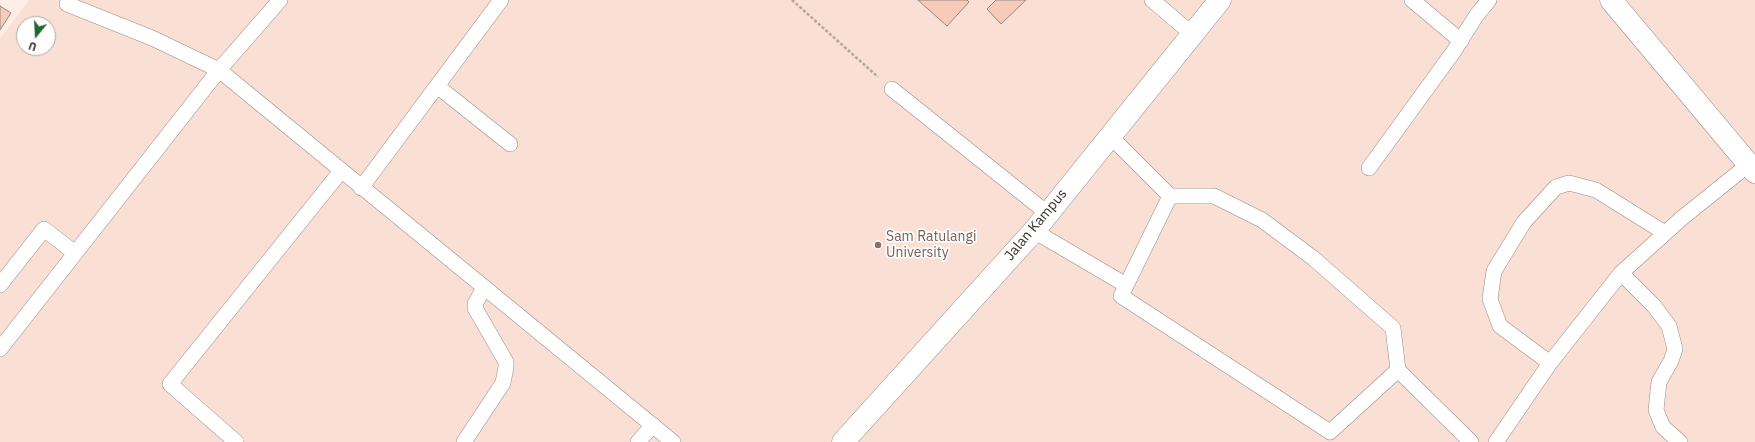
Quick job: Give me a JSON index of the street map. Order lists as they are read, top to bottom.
{
  "streets": {
    "street": ["Jalan Kampus"]
  },
  "places": ["Sam Ratulangi University"],
  "north": "bottom"
}
